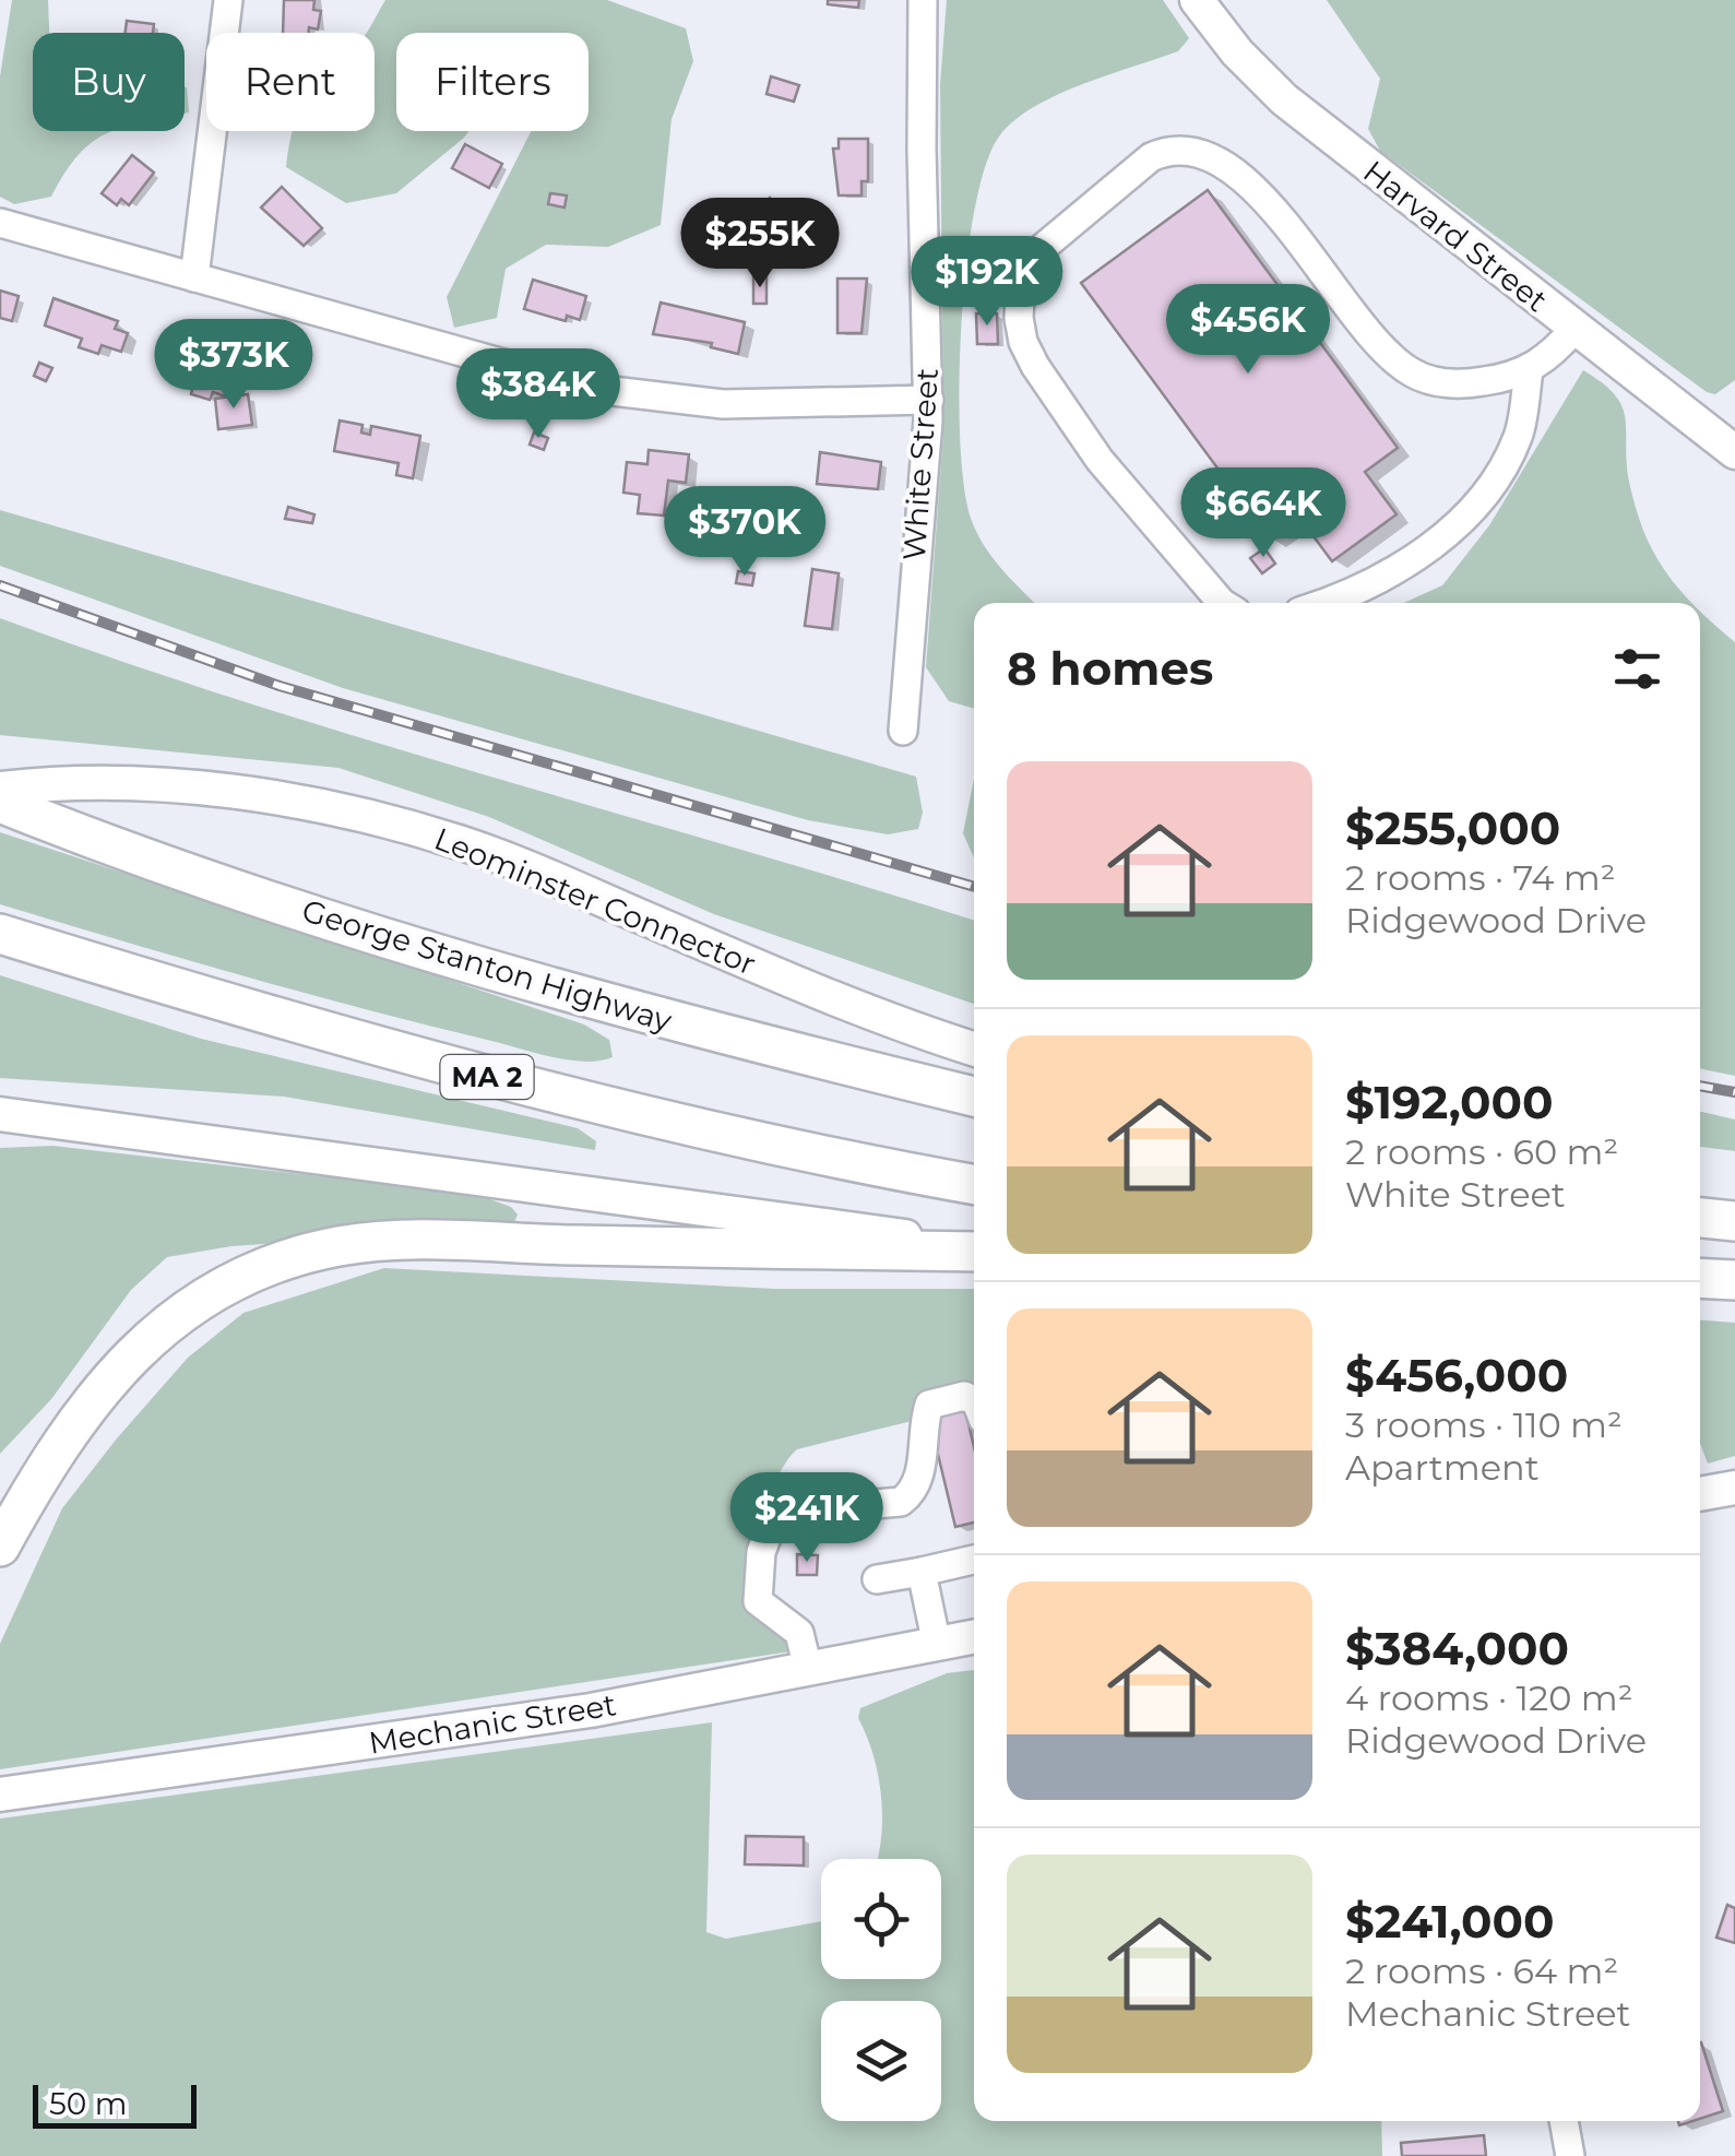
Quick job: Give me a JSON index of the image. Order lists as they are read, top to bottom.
{
  "streets": {
    "highway": ["George Stanton Highway", "MA 2"],
    "main road": ["Harvard Street", "Leominster Connector", "Mechanic Street"],
    "street": ["White Street"]
  },
  "scale_bar": "50 m",
  "page": {
    "chip": ["Buy", "Rent", "Filters"],
    "price": [
      "$255K",
      "$192K",
      "$456K",
      "$373K",
      "$384K",
      "$664K",
      "$370K",
      "$241K"
    ],
    "heading": "8 homes",
    "list": [
      {
        "name": "$255,000",
        "note": "2 rooms · 74 m² · Ridgewood Drive"
      },
      {
        "name": "$192,000",
        "note": "2 rooms · 60 m² · White Street"
      },
      {
        "name": "$456,000",
        "note": "3 rooms · 110 m² · Apartment"
      },
      {
        "name": "$384,000",
        "note": "4 rooms · 120 m² · Ridgewood Drive"
      },
      {
        "name": "$241,000",
        "note": "2 rooms · 64 m² · Mechanic Street"
      }
    ],
    "scale": "50 m"
  }
}
